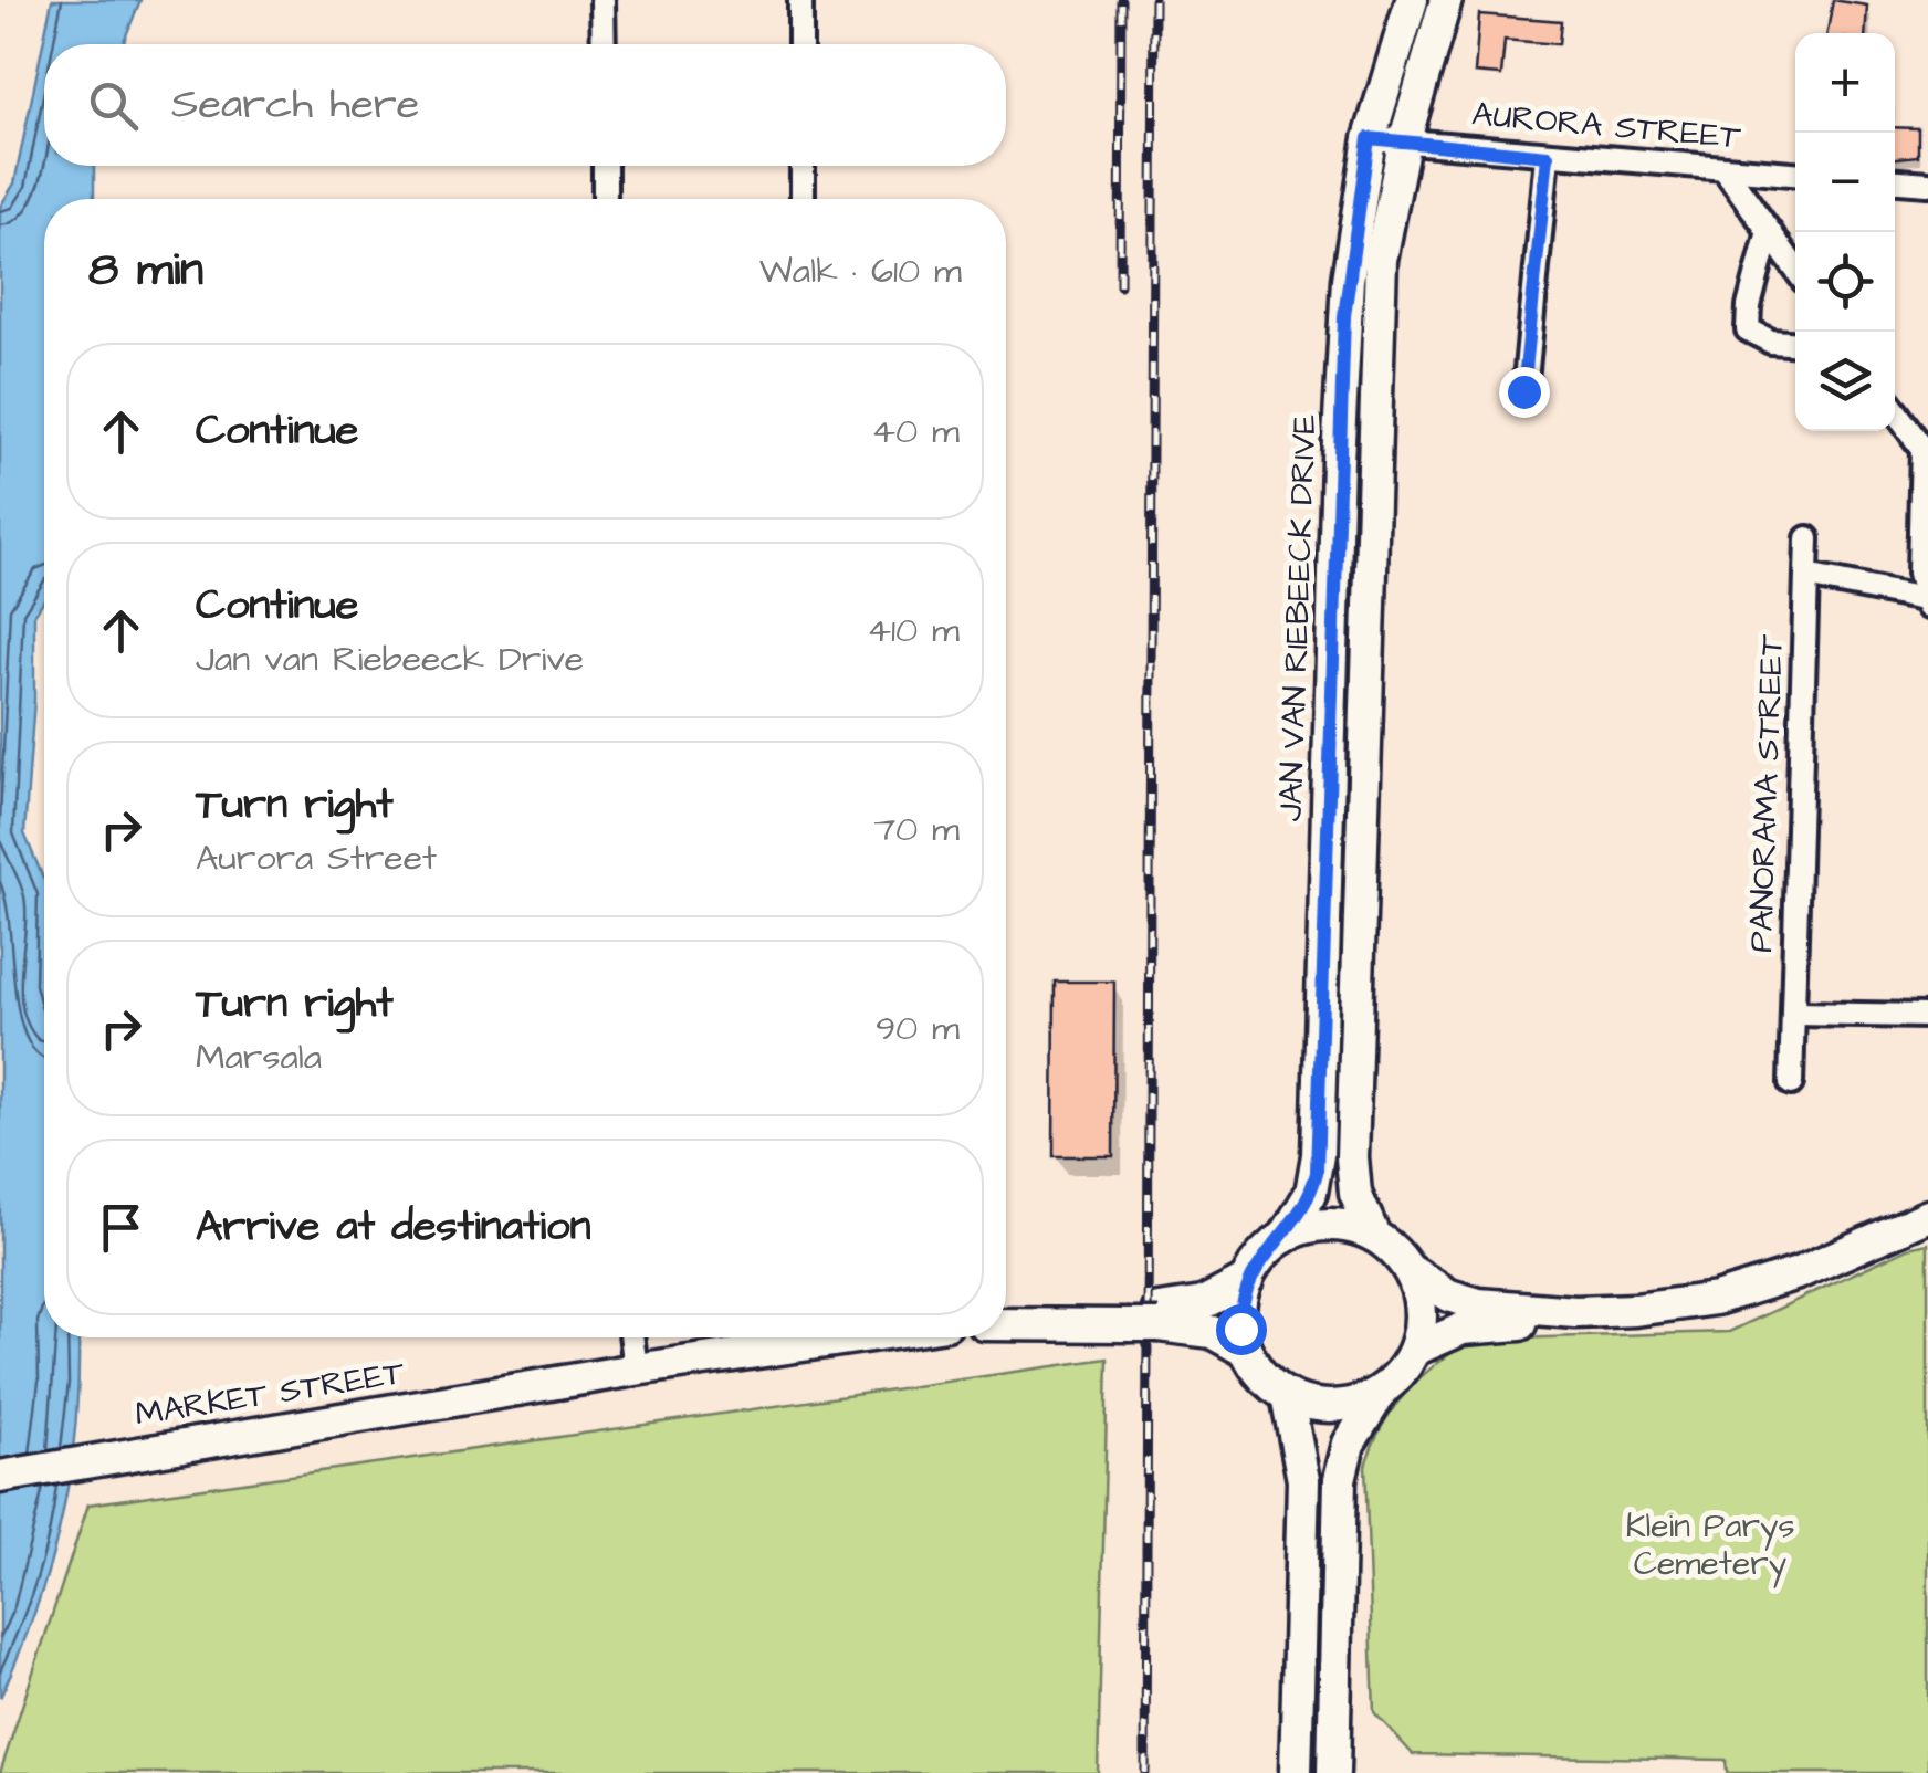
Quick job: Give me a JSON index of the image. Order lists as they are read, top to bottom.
{
  "streets": {
    "main road": ["JAN VAN RIEBEECK DRIVE", "MARKET STREET"],
    "street": ["AURORA STREET", "PANORAMA STREET"]
  },
  "crossings": [
    ["AURORA STREET", "JAN VAN RIEBEECK DRIVE"]
  ],
  "parks": ["Klein Parys Cemetery"],
  "page": {
    "map_buttons": ["+", "−"],
    "search": "Search here",
    "heading": ["8 min", "Walk · 610 m"],
    "list": [
      ["Continue", "40 m"],
      ["Continue", "Jan van Riebeeck Drive", "410 m"],
      ["Turn right", "Aurora Street", "70 m"],
      ["Turn right", "Marsala", "90 m"],
      "Arrive at destination"
    ]
  }
}
